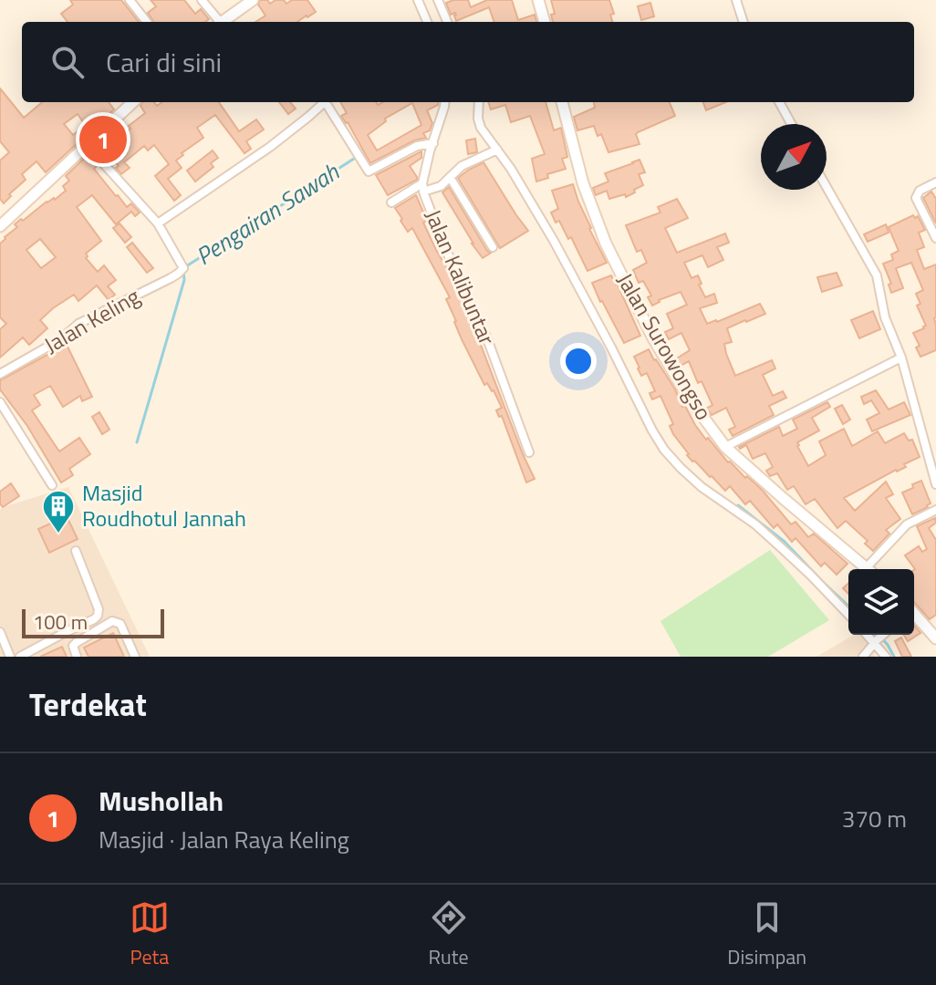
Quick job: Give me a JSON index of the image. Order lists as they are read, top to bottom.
{
  "streets": {
    "street": ["Jalan Kalibuntar", "Jalan Keling", "Jalan Surowongso"]
  },
  "water": ["Pengairan Sawah"],
  "places": {
    "building": ["Masjid Roudhotul Jannah"]
  },
  "scale_bar": "100 m",
  "north": "top right",
  "page": {
    "search": "Cari di sini",
    "pins": "1",
    "scale": "100 m",
    "heading": "Terdekat",
    "list": [
      {
        "mark": "1",
        "name": "Mushollah",
        "note": "Masjid · Jalan Raya Keling",
        "value": "370 m"
      }
    ],
    "nav": ["Peta", "Rute", "Disimpan"]
  }
}
